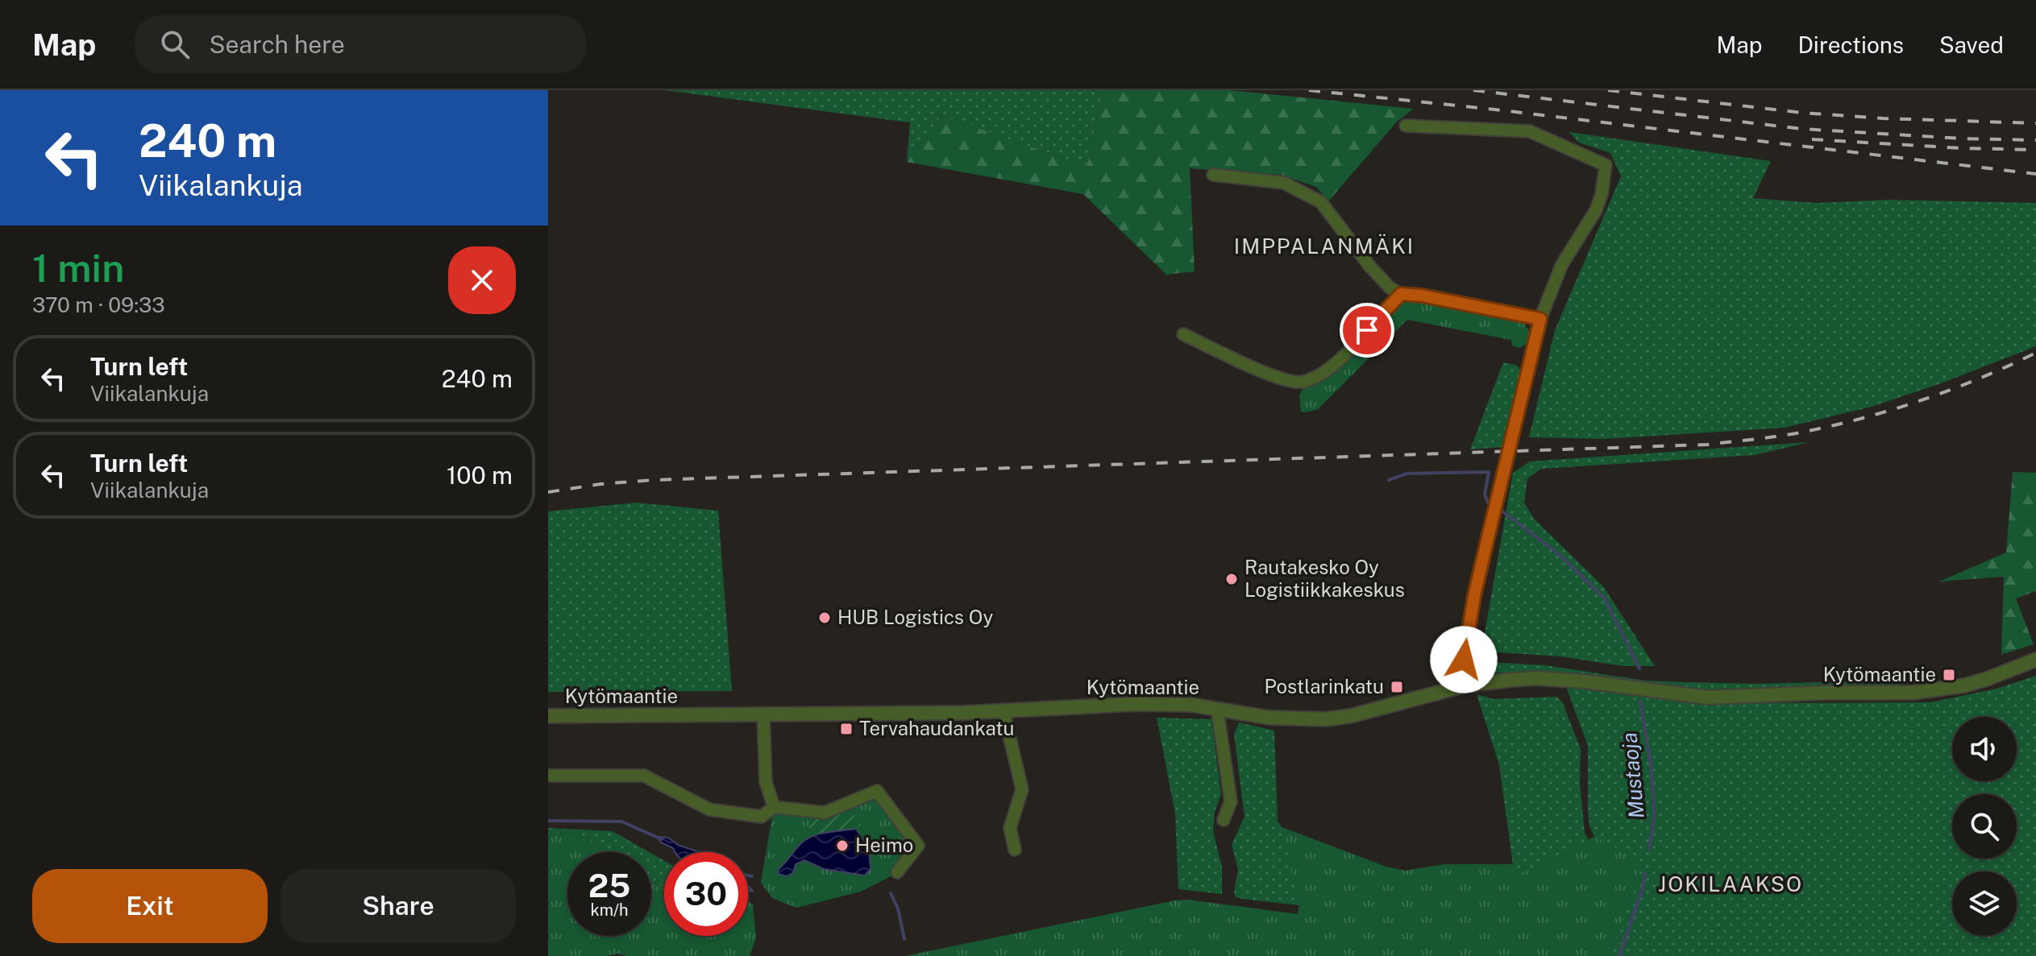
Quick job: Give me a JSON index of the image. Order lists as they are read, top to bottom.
{
  "streets": {
    "street": ["Kytömaantie"]
  },
  "districts": ["IMPPALANMÄKI", "JOKILAAKSO"],
  "water": ["Mustaoja"],
  "places": {
    "other": ["Rautakesko Oy Logistiikkakeskus", "HUB Logistics Oy", "Heimo"],
    "transit": ["Kytömaantie", "Postlarinkatu", "Tervahaudankatu"]
  },
  "page": {
    "header": "Map",
    "search": "Search here",
    "nav": ["Map", "Directions", "Saved"],
    "turn": ["240 m", "Viikalankuja"],
    "heading": ["1 min", "370 m · 09:33"],
    "list": [
      {
        "name": "Turn left",
        "note": "Viikalankuja",
        "value": "240 m"
      },
      {
        "name": "Turn left",
        "note": "Viikalankuja",
        "value": "100 m"
      }
    ],
    "speed": "25 km/h",
    "limit": "30",
    "buttons": ["Exit", "Share"]
  }
}
